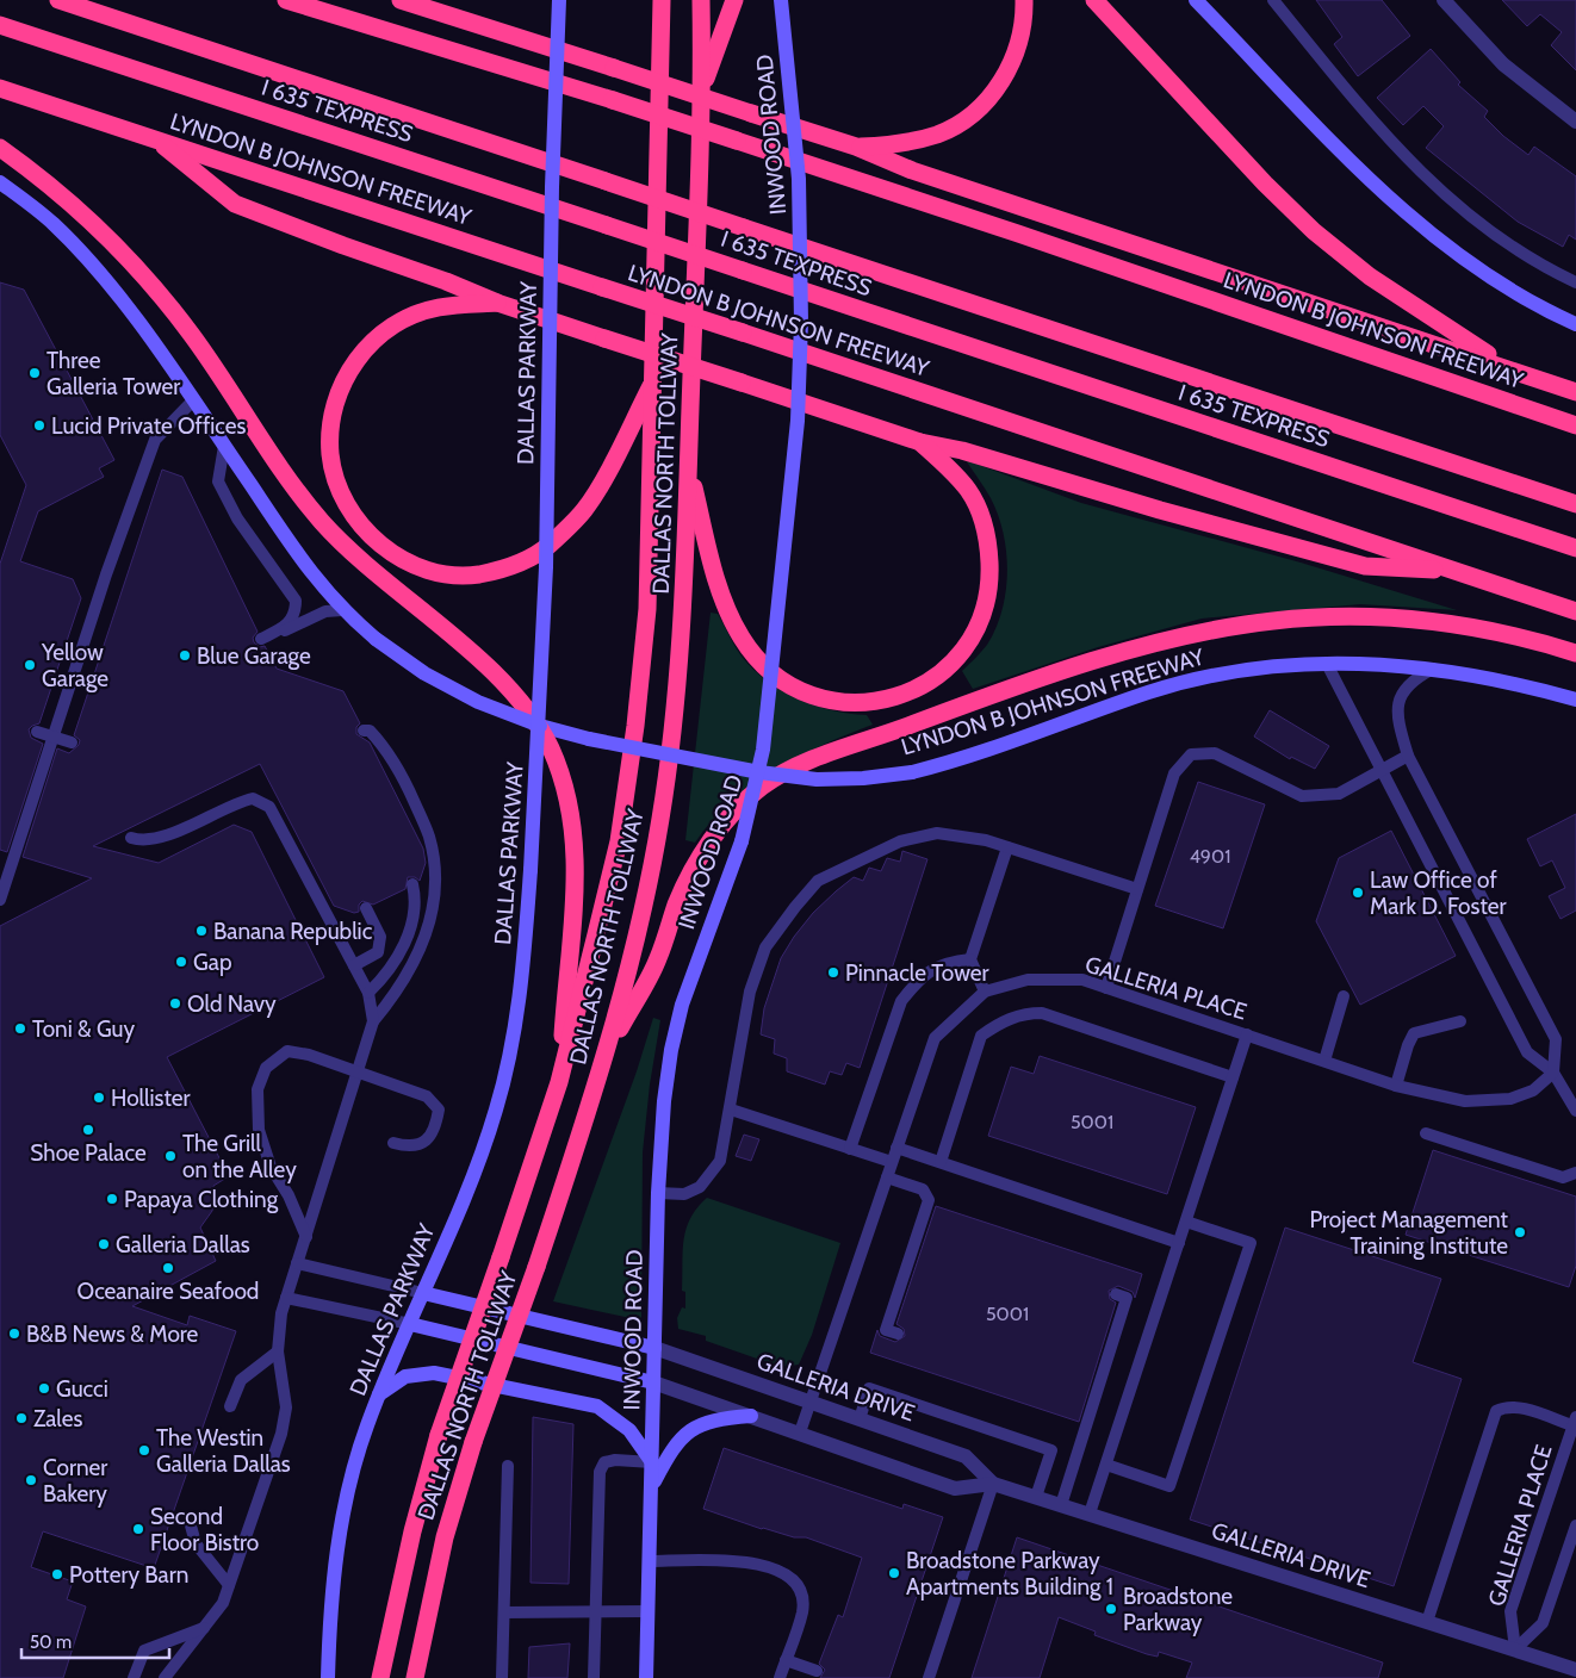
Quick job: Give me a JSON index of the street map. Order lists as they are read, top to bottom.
{
  "streets": {
    "highway": ["I 635 TEXPRESS", "LYNDON B JOHNSON FREEWAY", "DALLAS NORTH TOLLWAY"],
    "main road": ["INWOOD ROAD", "DALLAS PARKWAY"],
    "street": ["GALLERIA DRIVE"],
    "lane": ["GALLERIA PLACE"]
  },
  "crossings": [
    ["INWOOD ROAD", "LYNDON B JOHNSON FREEWAY"],
    ["INWOOD ROAD", "GALLERIA DRIVE"],
    ["LYNDON B JOHNSON FREEWAY", "DALLAS PARKWAY"],
    ["GALLERIA PLACE", "GALLERIA DRIVE"]
  ],
  "places": [
    "Three Galleria Tower",
    "Lucid Private Offices",
    "Blue Garage",
    "Yellow Garage",
    "Law Office of Mark D. Foster",
    "Banana Republic",
    "Gap",
    "Pinnacle Tower",
    "Old Navy",
    "Toni & Guy",
    "Hollister",
    "Shoe Palace",
    "The Grill on the Alley",
    "Papaya Clothing",
    "Project Management Training Institute",
    "Galleria Dallas",
    "Oceanaire Seafood",
    "B&B News & More",
    "Gucci",
    "Zales",
    "The Westin Galleria Dallas",
    "Corner Bakery",
    "Second Floor Bistro",
    "Broadstone Parkway Apartments Building 1",
    "Pottery Barn",
    "Broadstone Parkway"
  ],
  "house_numbers": ["4901", "5001", "5001"],
  "scale_bar": "50 m"
}
